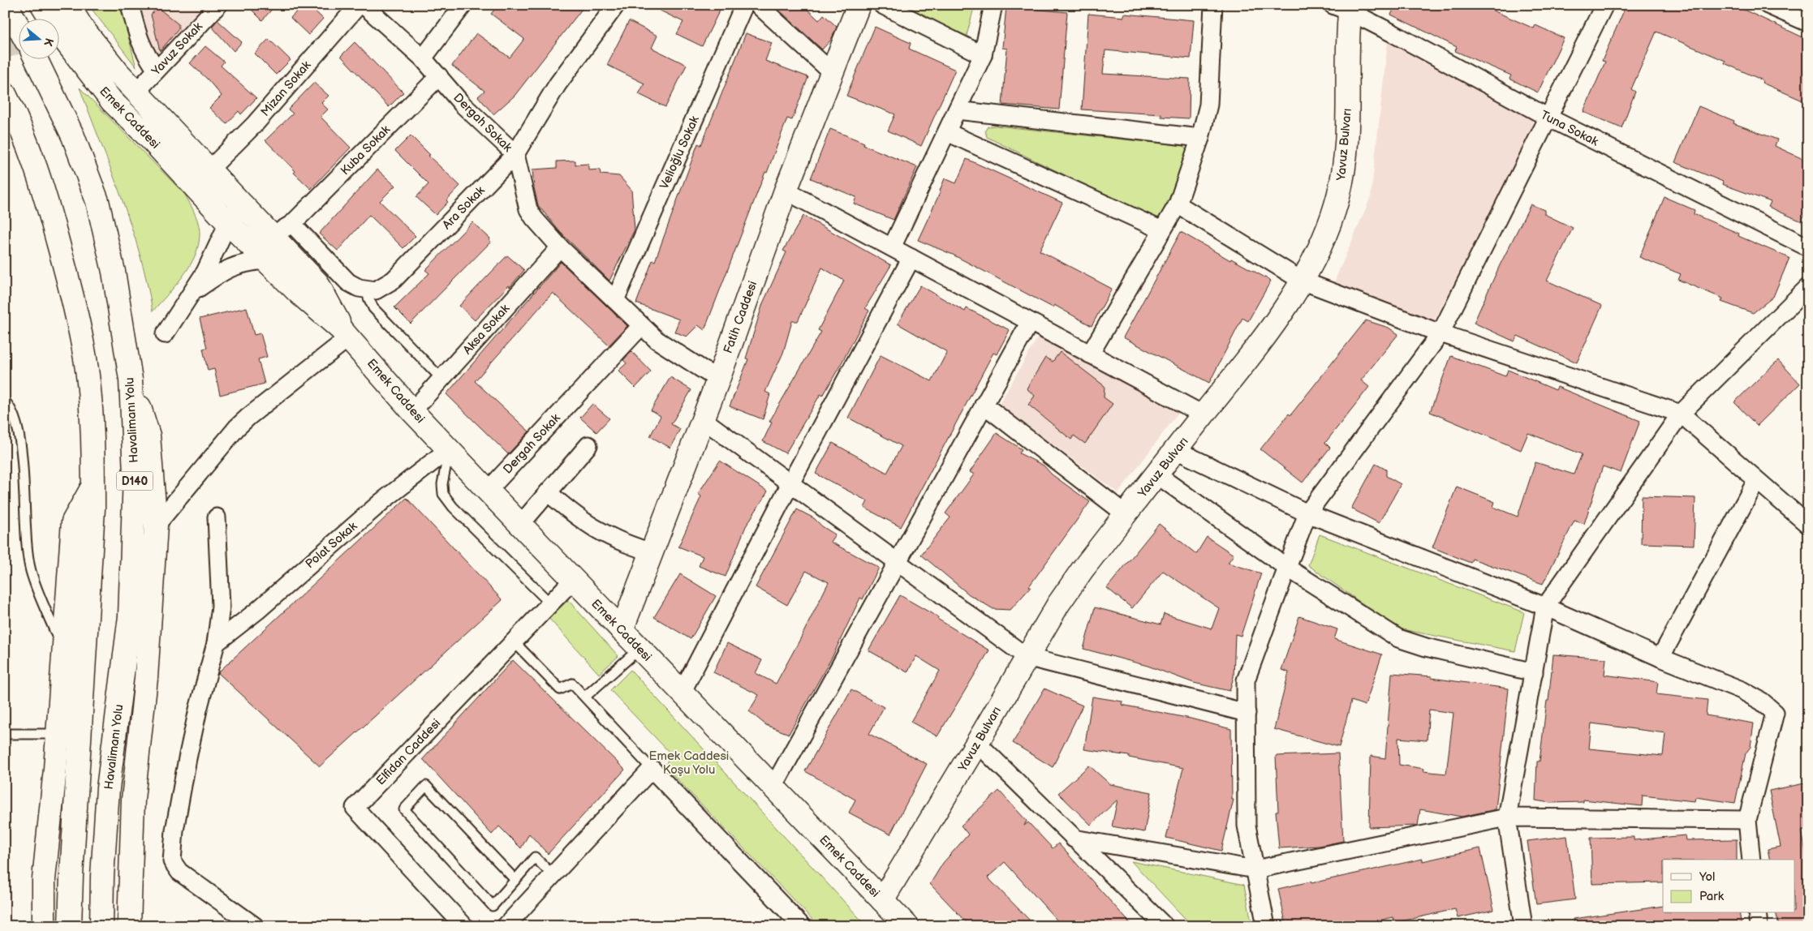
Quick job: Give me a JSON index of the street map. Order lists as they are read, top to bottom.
{
  "streets": {
    "main road": [
      "Emek Caddesi",
      "Yavuz Bulvarı",
      "Fatih Caddesi",
      "Havalimanı Yolu",
      "D140"
    ],
    "street": [
      "Yavuz Sokak",
      "Mizan Sokak",
      "Dergah Sokak",
      "Tuna Sokak",
      "Kuba Sokak",
      "Velioğlu Sokak",
      "Ara Sokak",
      "Aksa Sokak",
      "Polat Sokak",
      "Elfidan Caddesi"
    ]
  },
  "crossings": [
    ["Emek Caddesi", "Dergah Sokak"],
    ["Emek Caddesi", "Yavuz Bulvarı"],
    ["Emek Caddesi", "Fatih Caddesi"],
    ["Emek Caddesi", "Aksa Sokak"],
    ["Emek Caddesi", "Polat Sokak"],
    ["Emek Caddesi", "Elfidan Caddesi"],
    ["Dergah Sokak", "Kuba Sokak"],
    ["Dergah Sokak", "Velioğlu Sokak"],
    ["Dergah Sokak", "Ara Sokak"],
    ["Dergah Sokak", "Fatih Caddesi"],
    ["Dergah Sokak", "Aksa Sokak"],
    ["Tuna Sokak", "Yavuz Bulvarı"]
  ],
  "parks": ["Emek Caddesi Koşu Yolu"],
  "legend": ["Yol", "Park"],
  "north": "right"
}
